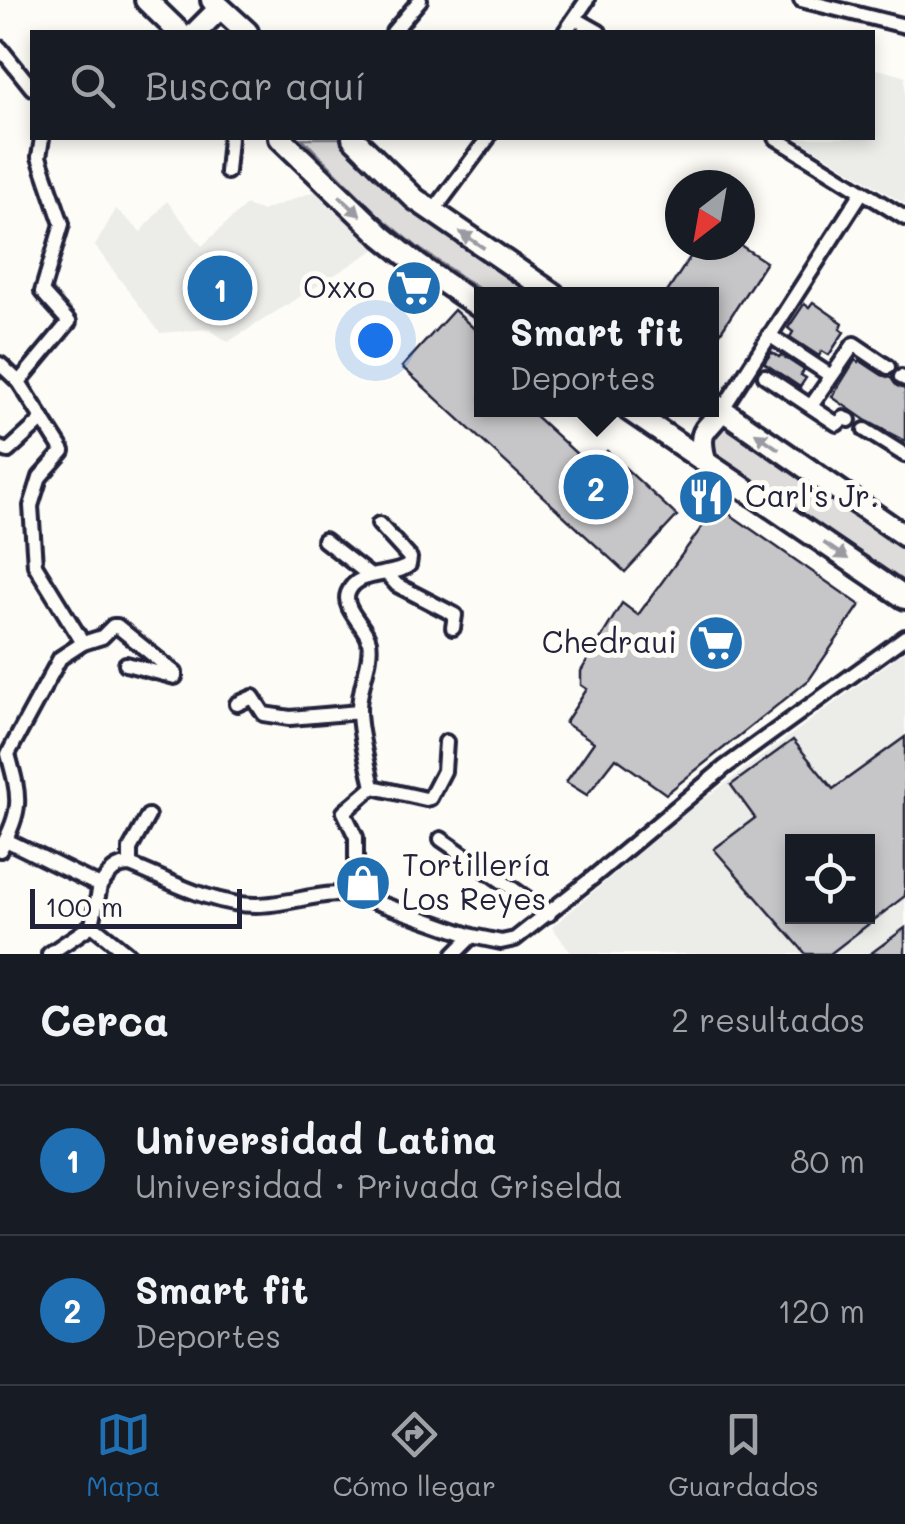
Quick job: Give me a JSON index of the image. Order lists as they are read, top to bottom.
{
  "places": {
    "supermarket": ["Oxxo", "Chedraui"],
    "restaurant": ["Carl's Jr."],
    "shop": ["Tortillería Los Reyes"]
  },
  "scale_bar": "100 m",
  "north": "bottom left",
  "page": {
    "search": "Buscar aquí",
    "pins": ["1", "2"],
    "popup": ["Smart fit", "Deportes"],
    "scale": "100 m",
    "heading": ["Cerca", "2 resultados"],
    "list": [
      {
        "mark": "1",
        "name": "Universidad Latina",
        "note": "Universidad · Privada Griselda",
        "value": "80 m"
      },
      {
        "mark": "2",
        "name": "Smart fit",
        "note": "Deportes",
        "value": "120 m"
      }
    ],
    "nav": ["Mapa", "Cómo llegar", "Guardados"]
  }
}
